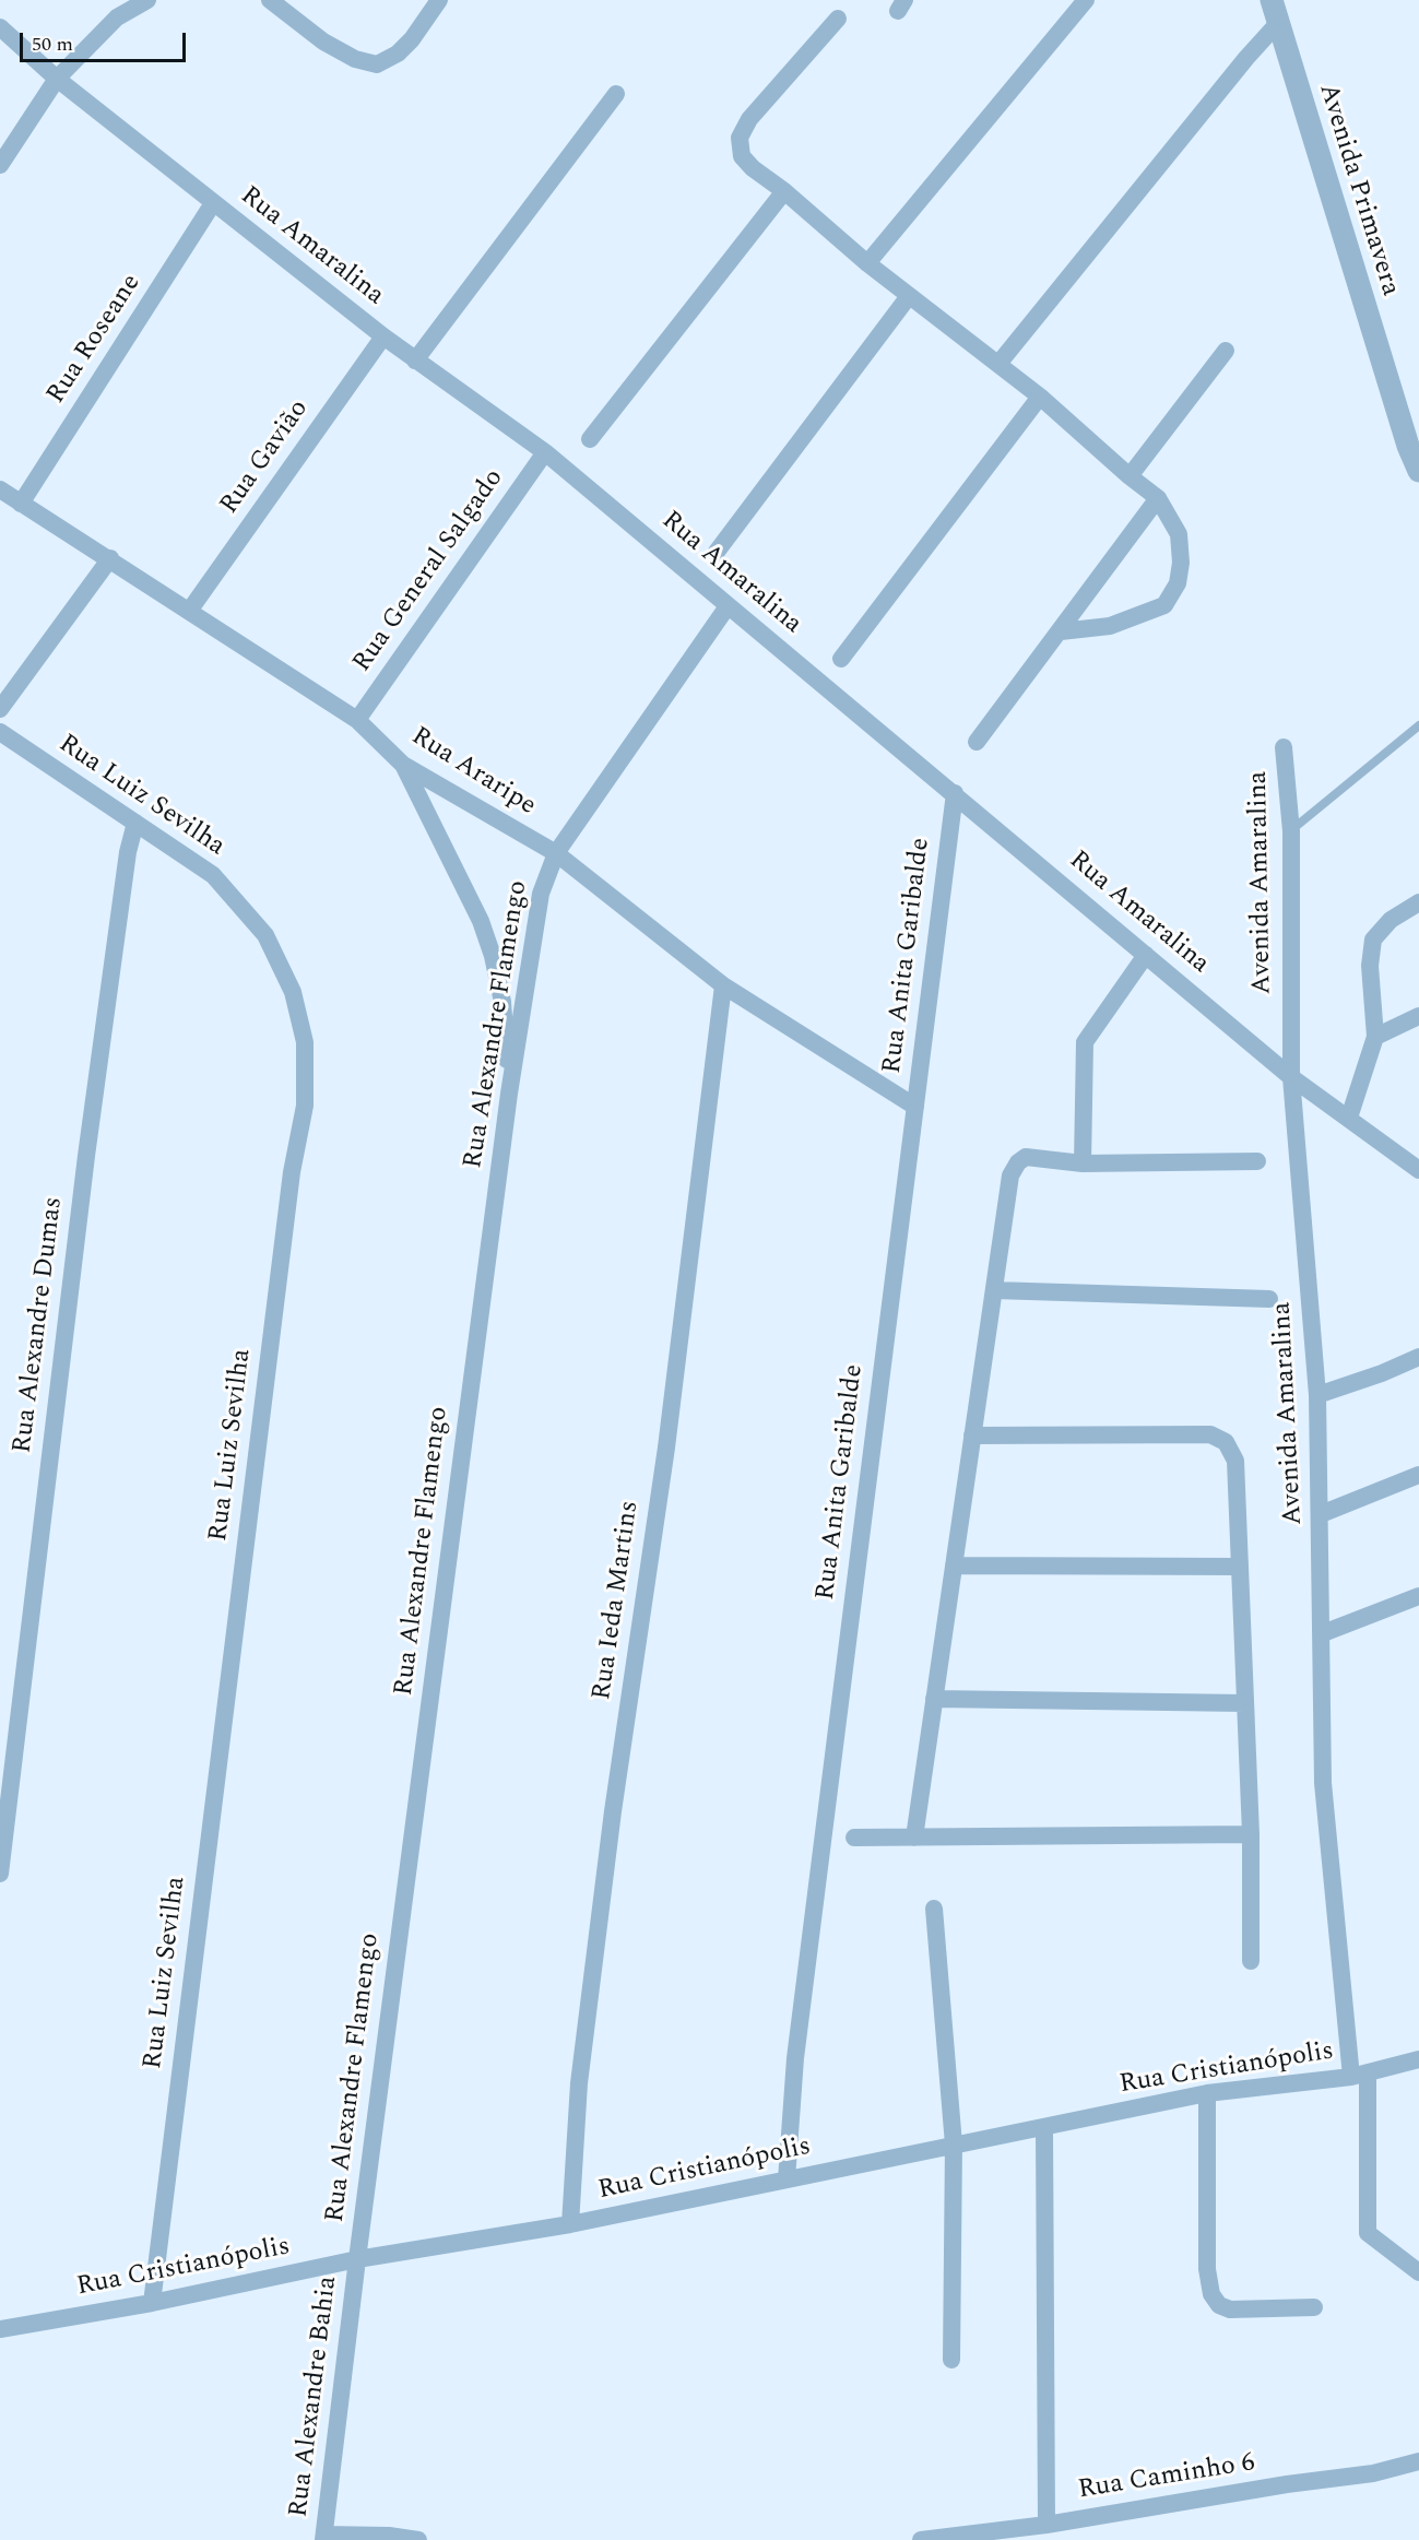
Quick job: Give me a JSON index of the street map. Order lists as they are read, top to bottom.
{
  "streets": {
    "street": [
      "Avenida Primavera",
      "Rua Amaralina",
      "Rua Roseane",
      "Rua Gavião",
      "Rua General Salgado",
      "Rua Araripe",
      "Rua Luiz Sevilha",
      "Avenida Amaralina",
      "Rua Anita Garibalde",
      "Rua Alexandre Flamengo",
      "Rua Alexandre Dumas",
      "Rua Ieda Martins",
      "Rua Cristianópolis",
      "Rua Alexandre Bahia",
      "Rua Caminho 6"
    ]
  },
  "crossings": [
    ["Rua Amaralina", "Rua Roseane"],
    ["Rua Amaralina", "Rua Gavião"],
    ["Rua Amaralina", "Rua General Salgado"],
    ["Rua Amaralina", "Avenida Amaralina"],
    ["Rua Amaralina", "Rua Anita Garibalde"],
    ["Rua Amaralina", "Rua Alexandre Flamengo"],
    ["Rua Roseane", "Rua Araripe"],
    ["Rua Gavião", "Rua Araripe"],
    ["Rua General Salgado", "Rua Araripe"],
    ["Rua Araripe", "Rua Anita Garibalde"],
    ["Rua Araripe", "Rua Alexandre Flamengo"],
    ["Rua Araripe", "Rua Ieda Martins"],
    ["Rua Luiz Sevilha", "Rua Alexandre Dumas"],
    ["Rua Luiz Sevilha", "Rua Cristianópolis"],
    ["Avenida Amaralina", "Rua Cristianópolis"],
    ["Rua Anita Garibalde", "Rua Cristianópolis"],
    ["Rua Alexandre Flamengo", "Rua Cristianópolis"],
    ["Rua Alexandre Flamengo", "Rua Alexandre Bahia"],
    ["Rua Ieda Martins", "Rua Cristianópolis"],
    ["Rua Cristianópolis", "Rua Alexandre Bahia"]
  ],
  "scale_bar": "50 m"
}
